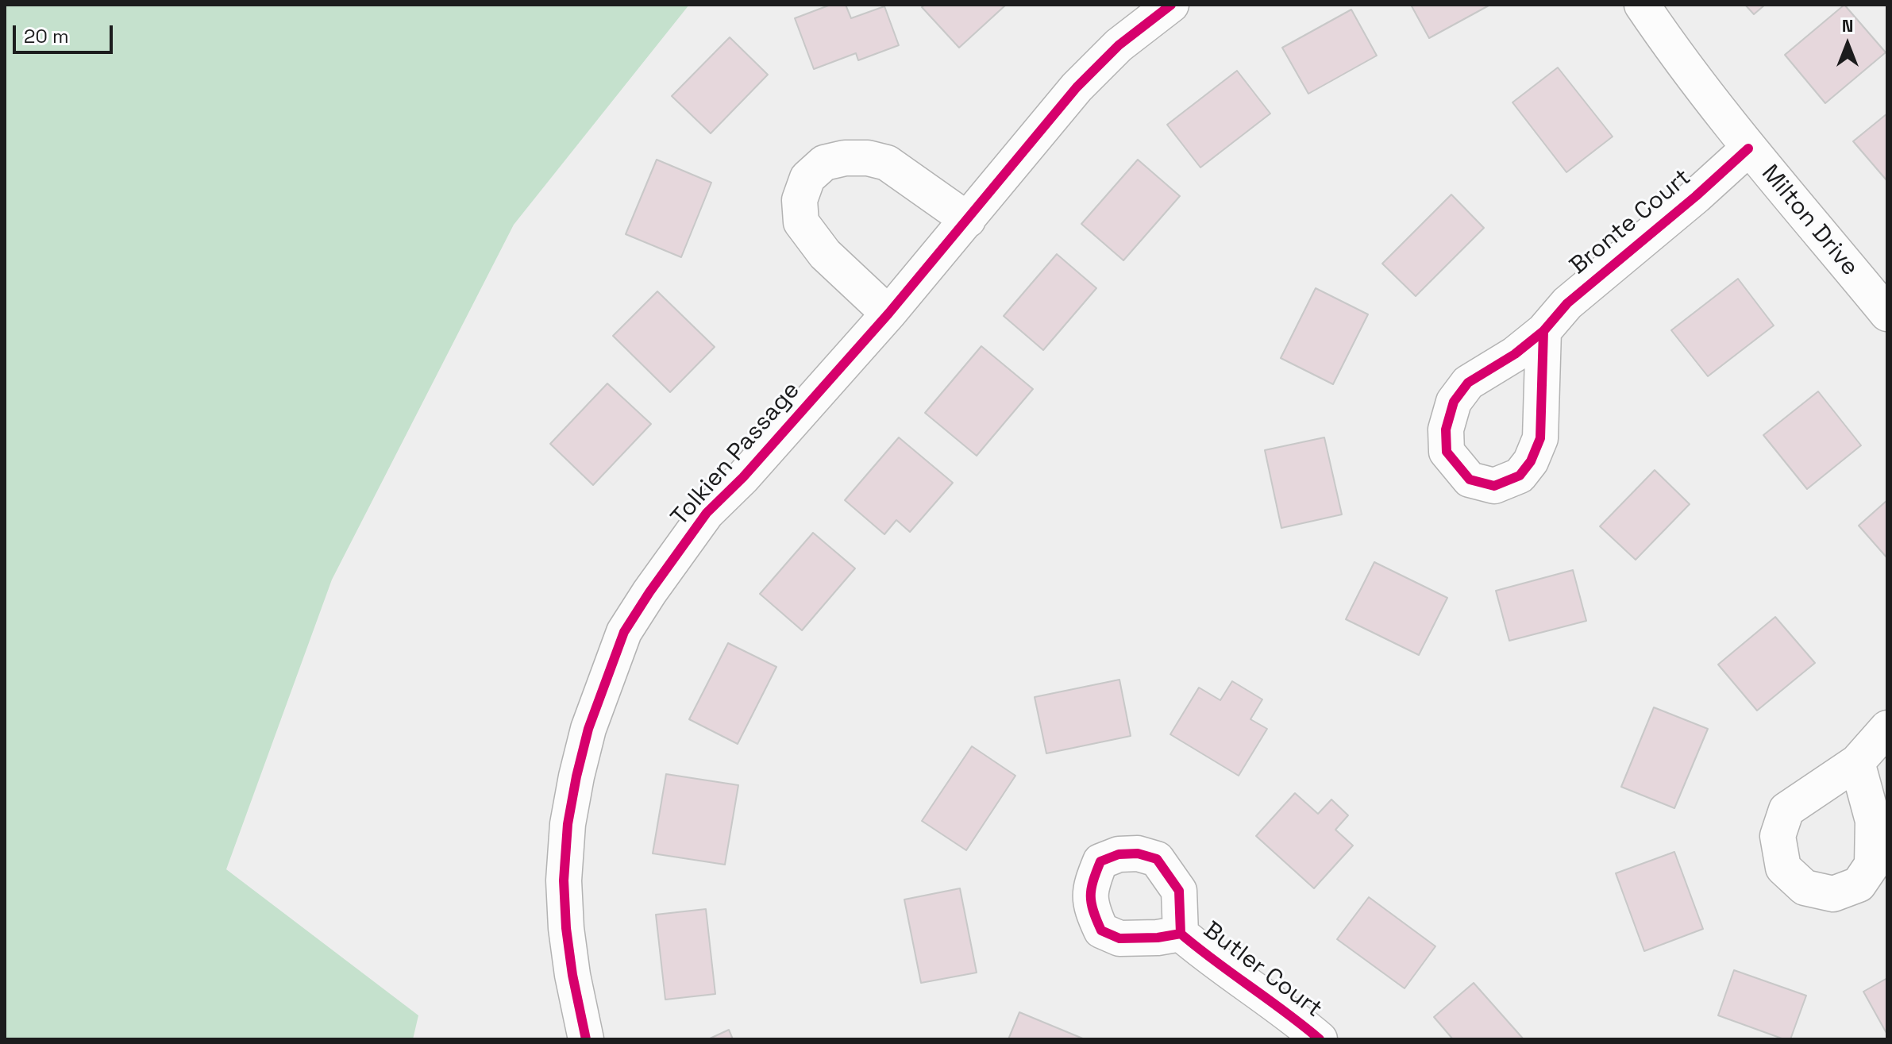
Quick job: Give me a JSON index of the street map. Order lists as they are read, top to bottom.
{
  "streets": {
    "street": [
      "Milton Drive",
      "Bronte Court",
      "Tolkien Passage",
      "Butler Court"
    ]
  },
  "crossings": [
    ["Milton Drive", "Bronte Court"]
  ],
  "scale_bar": "20 m",
  "north": "top"
}
